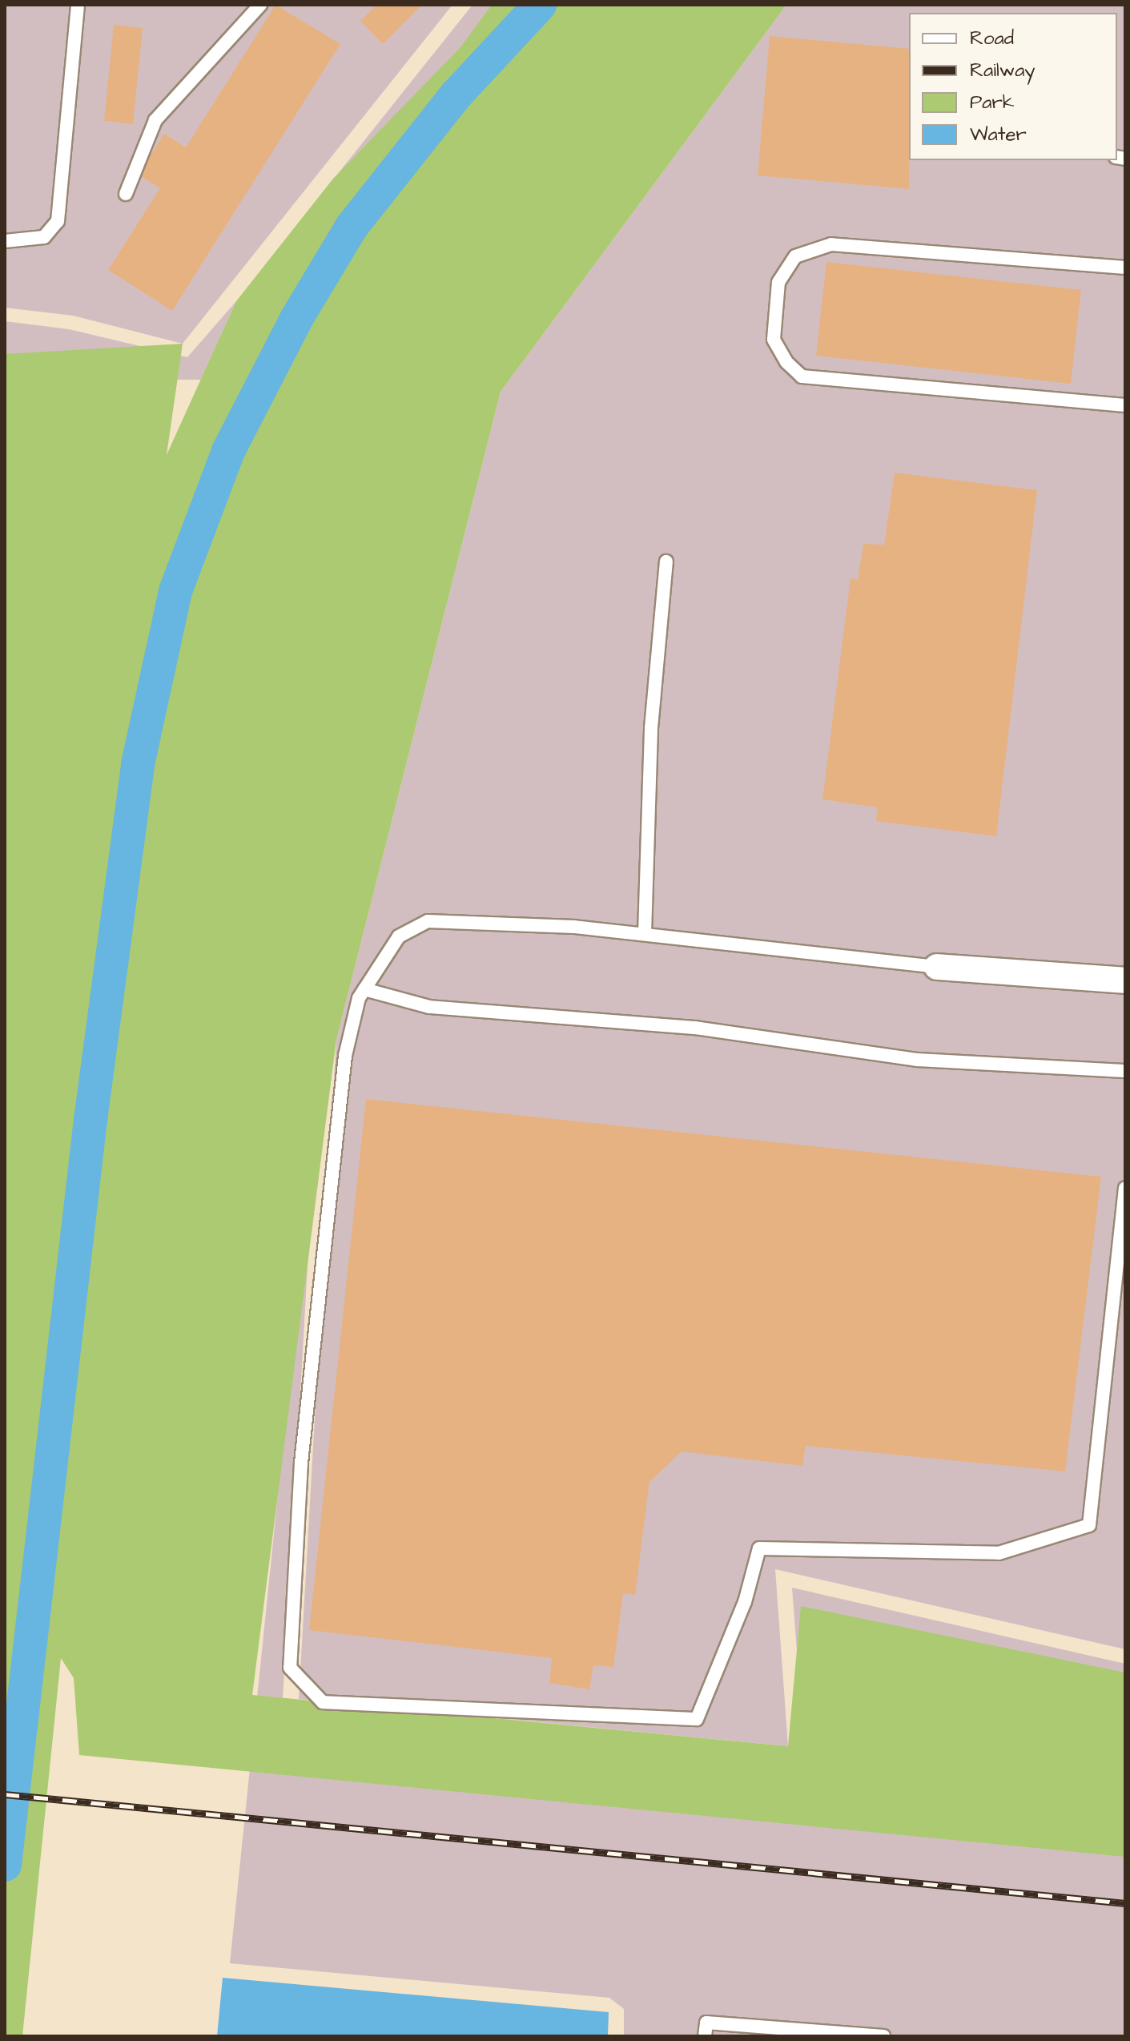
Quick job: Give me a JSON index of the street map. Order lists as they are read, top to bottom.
{
  "legend": [
    "Road",
    "Railway",
    "Park",
    "Water"
  ]
}
